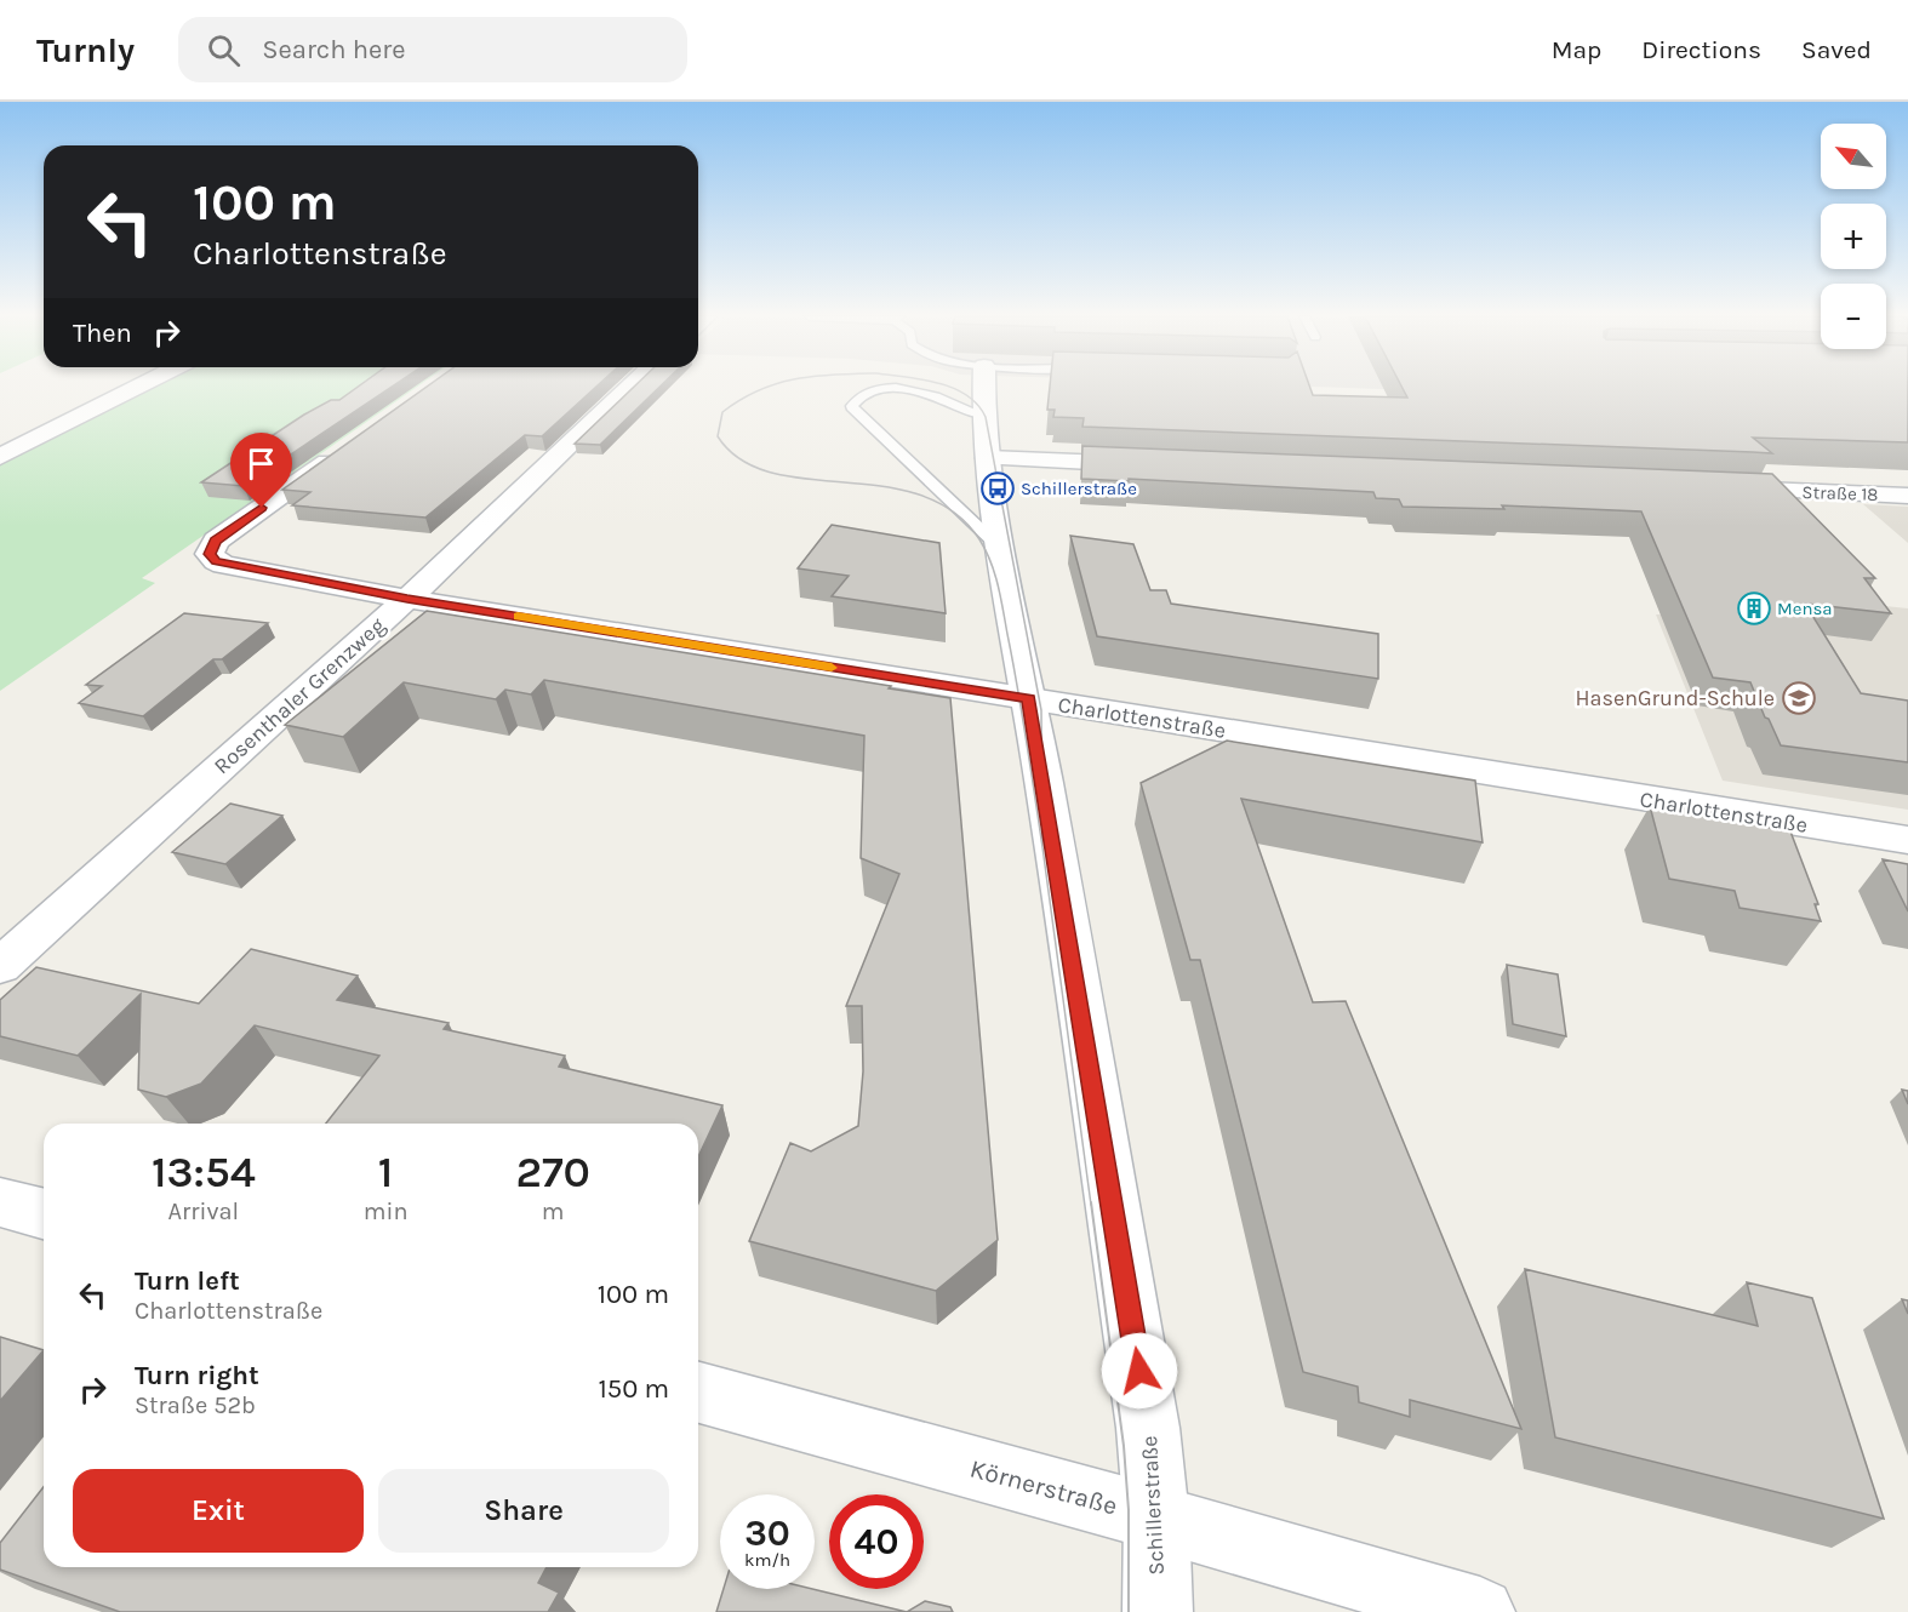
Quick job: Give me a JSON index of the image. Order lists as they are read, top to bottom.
{
  "streets": {
    "street": [
      "Straße 18",
      "Rosenthaler Grenzweg",
      "Charlottenstraße",
      "Körnerstraße",
      "Schillerstraße"
    ]
  },
  "crossings": [
    ["Rosenthaler Grenzweg", "Charlottenstraße"],
    ["Charlottenstraße", "Schillerstraße"],
    ["Körnerstraße", "Schillerstraße"]
  ],
  "places": {
    "bus stop": ["Schillerstraße"],
    "building": ["Mensa"],
    "school or university": ["HasenGrund-Schule"]
  },
  "north": "top left",
  "page": {
    "header": "Turnly",
    "search": "Search here",
    "nav": ["Map", "Directions", "Saved"],
    "map_buttons": ["+", "−"],
    "turn": ["100 m", "Charlottenstraße"],
    "then": "Then",
    "eta": [
      "13:54",
      "Arrival",
      "1",
      "min",
      "270",
      "m"
    ],
    "list": [
      {
        "name": "Turn left",
        "note": "Charlottenstraße",
        "value": "100 m"
      },
      {
        "name": "Turn right",
        "note": "Straße 52b",
        "value": "150 m"
      }
    ],
    "buttons": ["Exit", "Share"],
    "speed": "30 km/h",
    "limit": "40"
  }
}
